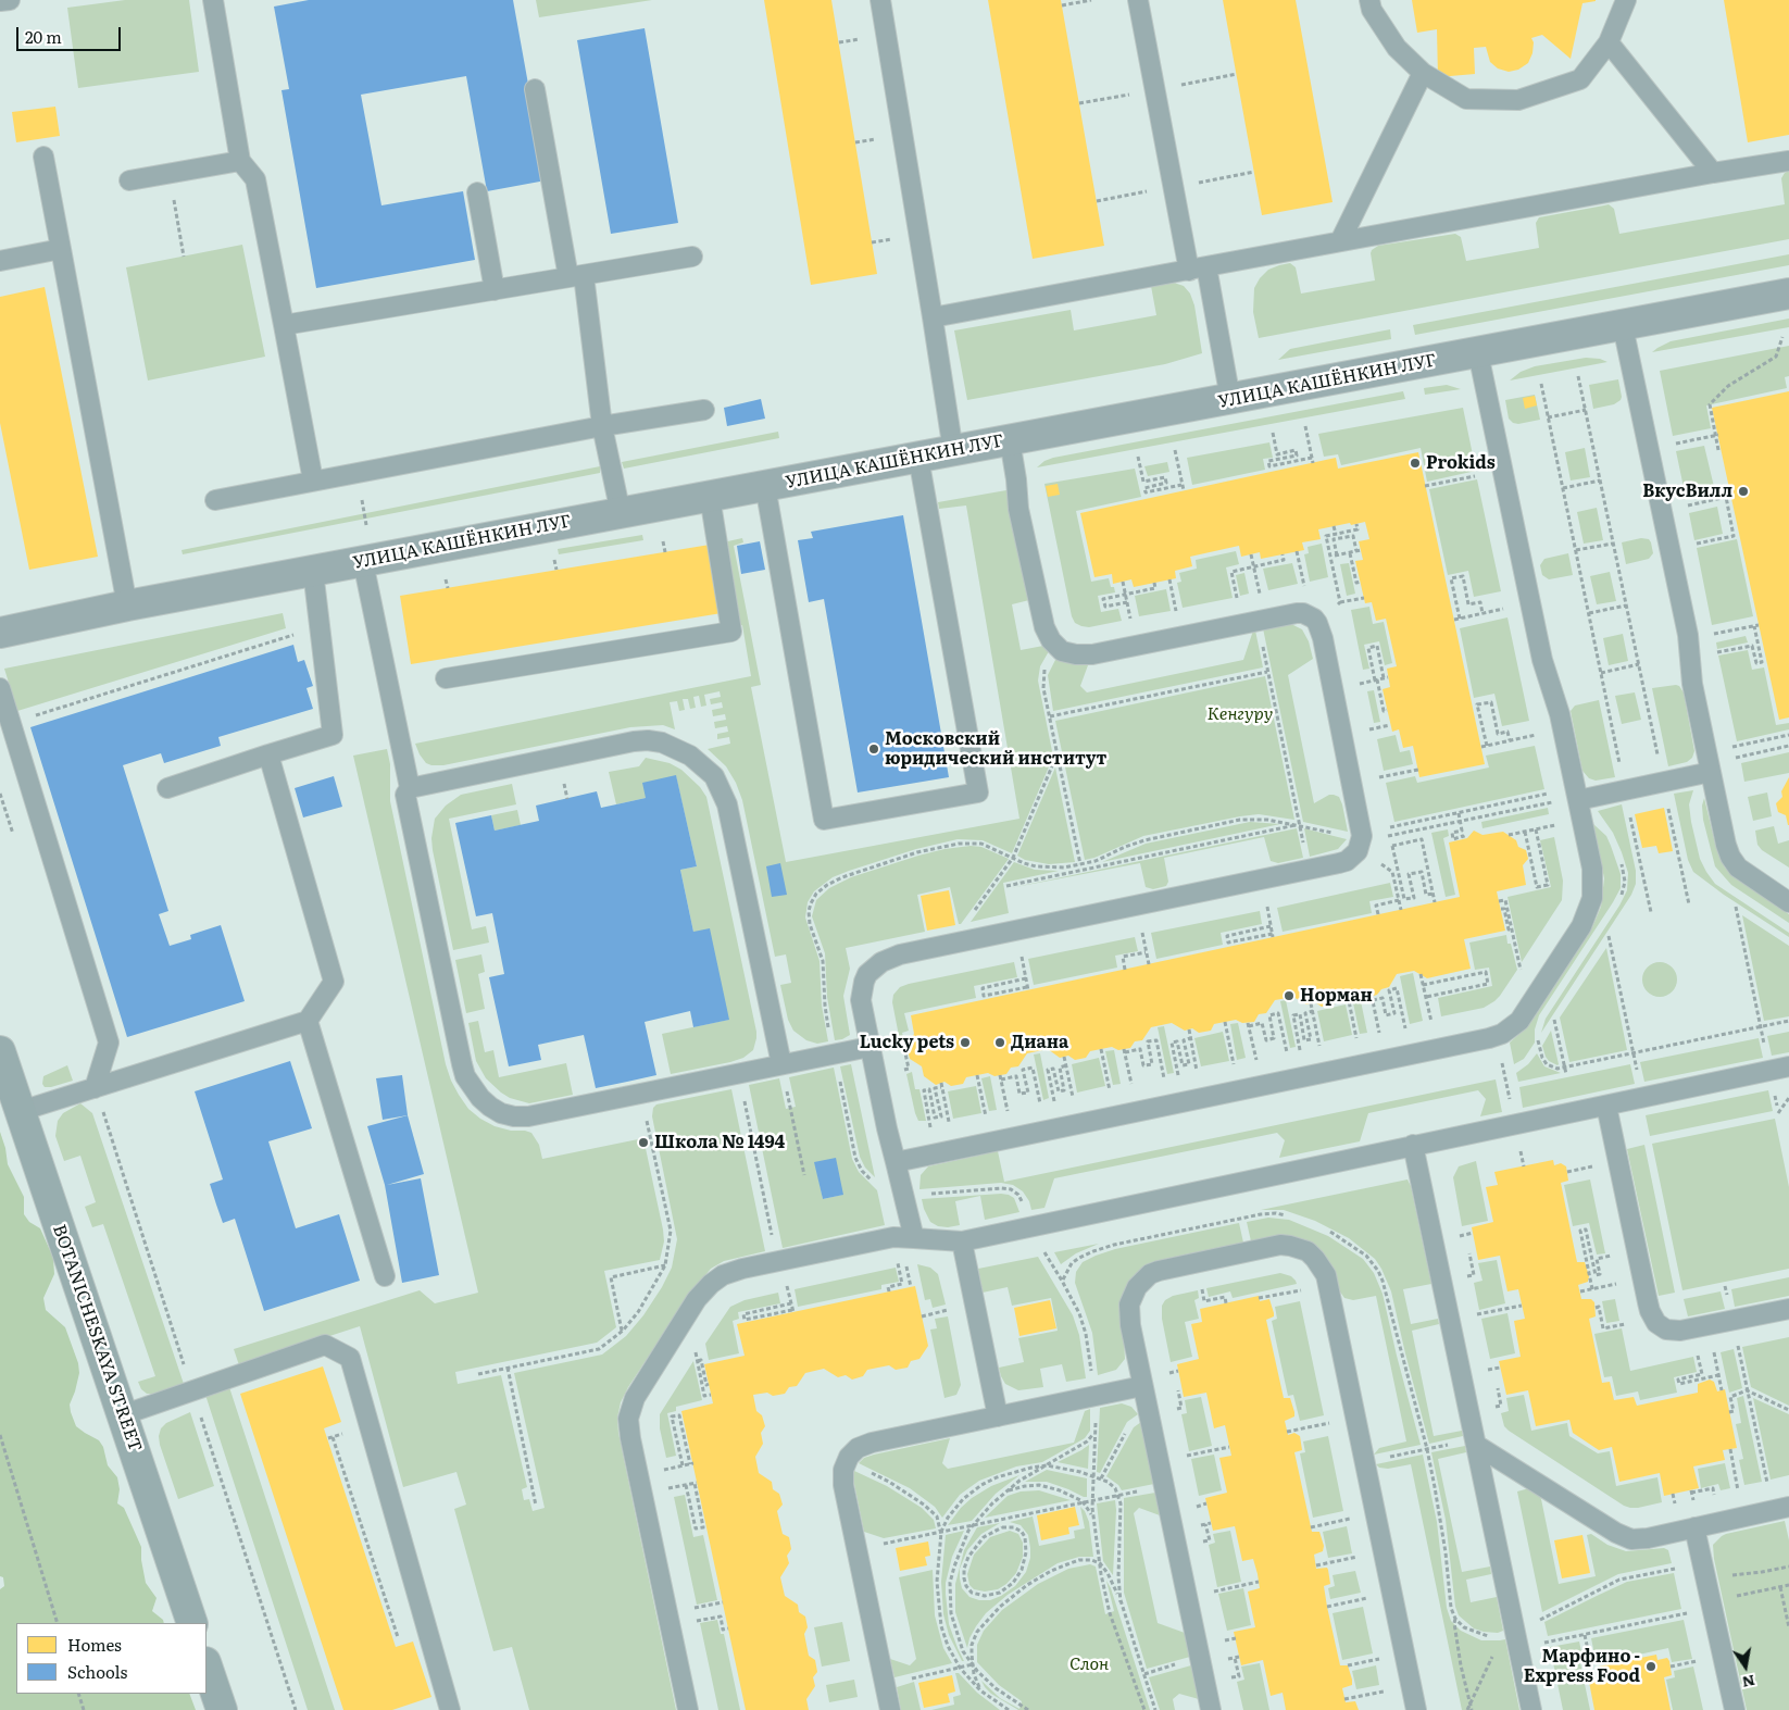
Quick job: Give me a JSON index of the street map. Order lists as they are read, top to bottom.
{
  "streets": {
    "main road": ["BOTANICHESKAYA STREET"],
    "street": ["УЛИЦА КАШЁНКИН ЛУГ"]
  },
  "parks": ["Кенгуру", "Слон"],
  "places": [
    "Prokids",
    "ВкусВилл",
    "Московский юридический институт",
    "Норман",
    "Lucky pets",
    "Диана",
    "Школа № 1494",
    "Марфино - Express Food"
  ],
  "legend": ["Homes", "Schools"],
  "scale_bar": "20 m",
  "north": "bottom"
}
